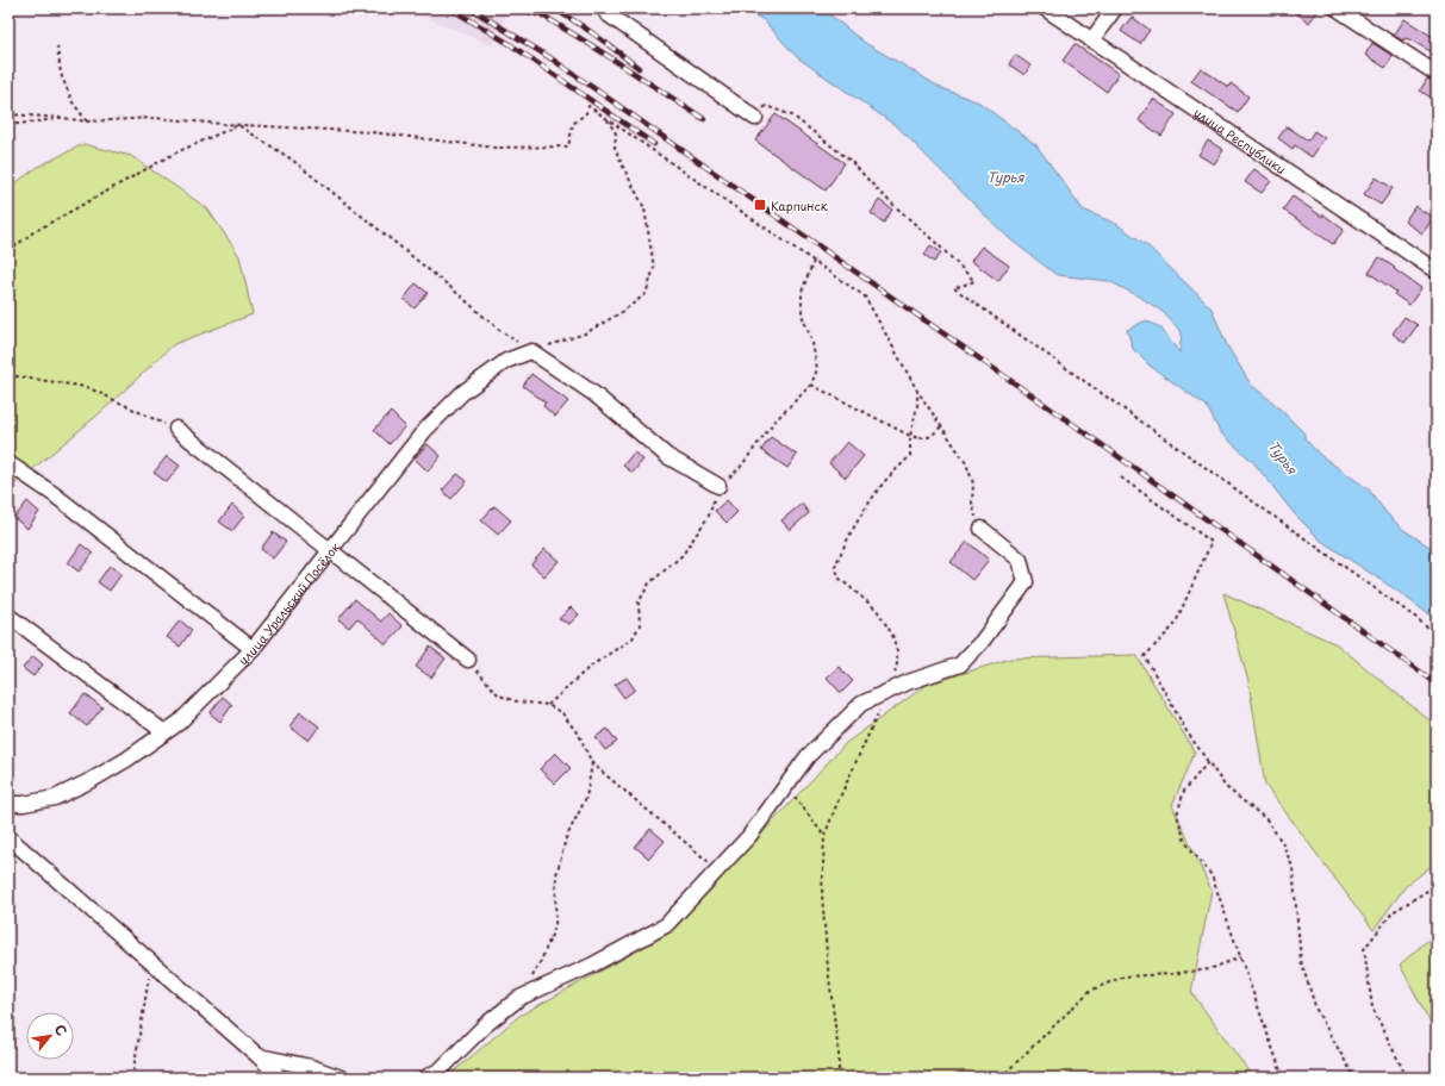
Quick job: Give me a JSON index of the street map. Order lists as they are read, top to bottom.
{
  "streets": {
    "street": ["улица Республики", "улица Уральский Посёлок"]
  },
  "water": ["Турья"],
  "places": {
    "transit": ["Карпинск"]
  },
  "north": "top right"
}
